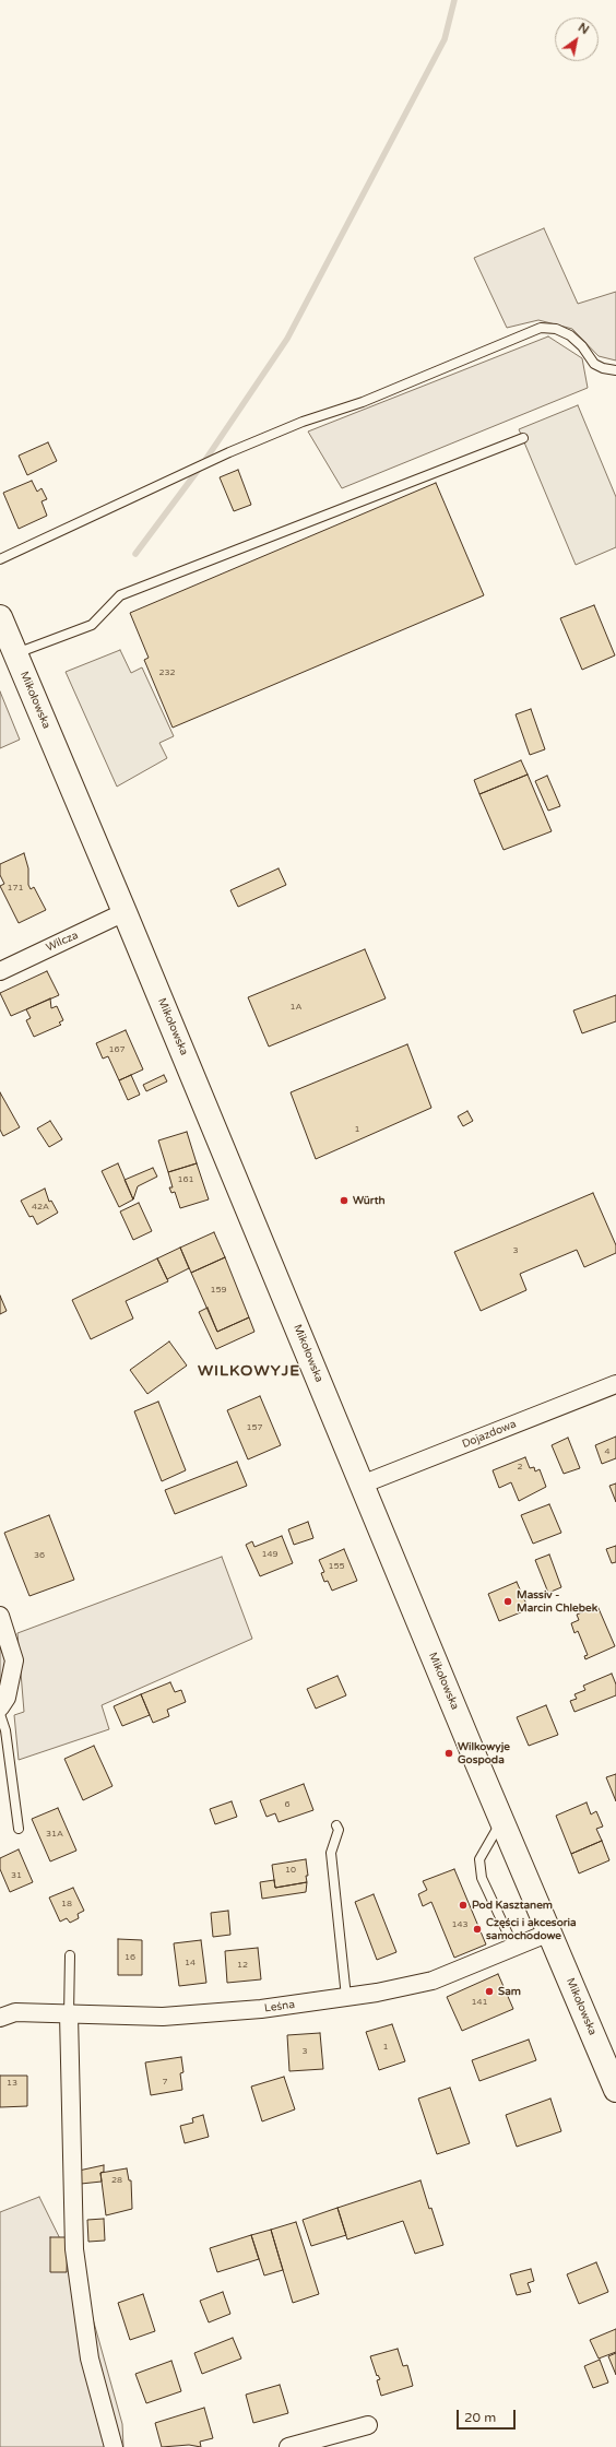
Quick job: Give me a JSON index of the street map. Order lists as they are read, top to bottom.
{
  "streets": {
    "main road": ["Mikołowska"],
    "street": ["Wilcza", "Dojazdowa", "Leśna"]
  },
  "crossings": [
    ["Mikołowska", "Wilcza"],
    ["Mikołowska", "Dojazdowa"],
    ["Mikołowska", "Leśna"]
  ],
  "districts": ["WILKOWYJE"],
  "places": [
    "Würth",
    "Massiv - Marcin Chlebek",
    "Wilkowyje Gospoda",
    "Pod Kasztanem",
    "Części i akcesoria samochodowe",
    "Sam"
  ],
  "house_numbers": [
    "232",
    "171",
    "1A",
    "167",
    "1",
    "161",
    "42A",
    "3",
    "159",
    "157",
    "4",
    "2",
    "149",
    "36",
    "155",
    "6",
    "31A",
    "10",
    "31",
    "18",
    "143",
    "16",
    "14",
    "12",
    "141",
    "1",
    "3",
    "7",
    "13",
    "28"
  ],
  "scale_bar": "20 m",
  "north": "top right"
}
